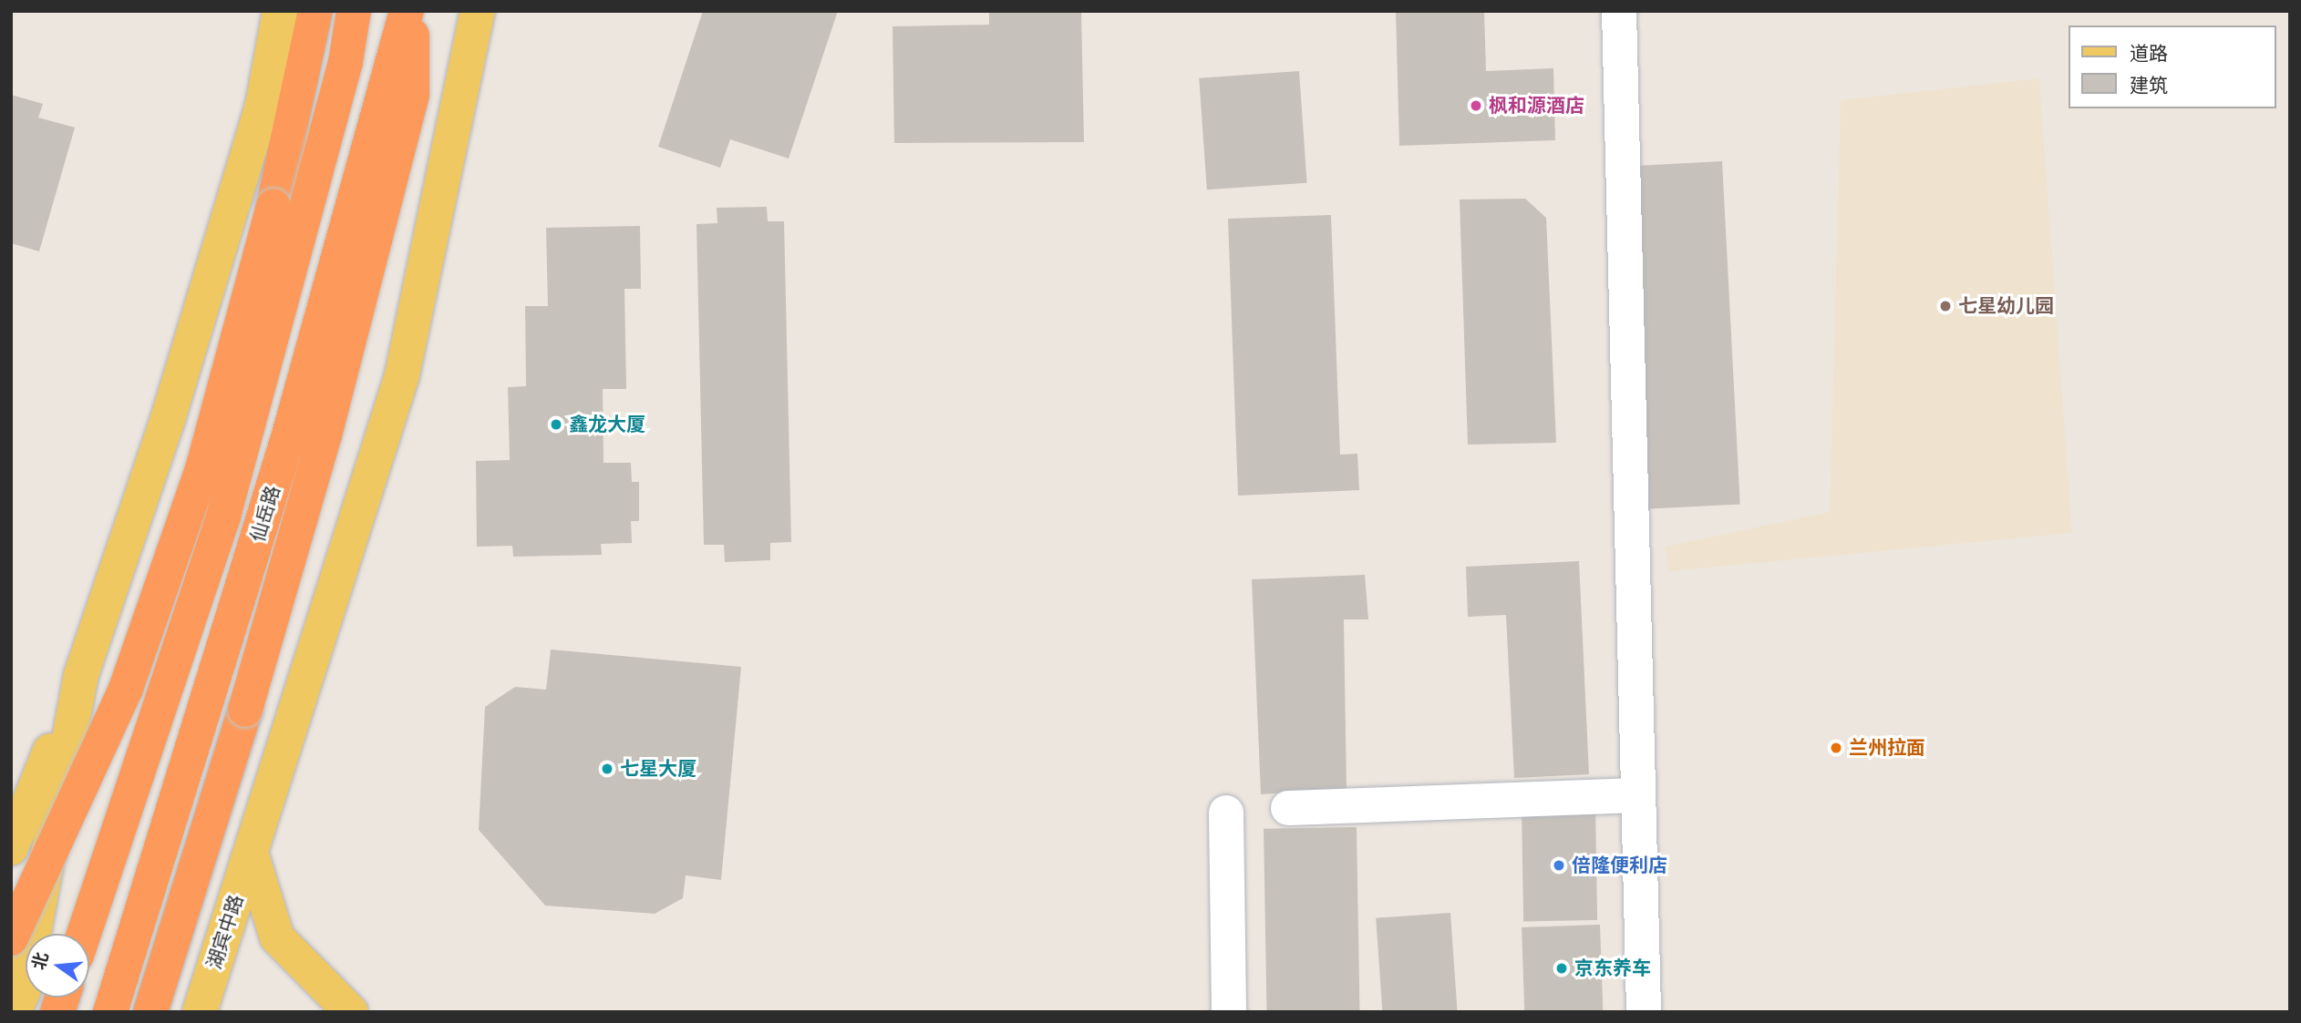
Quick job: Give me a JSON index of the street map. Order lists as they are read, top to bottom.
{
  "streets": {
    "highway": ["仙岳路"],
    "main road": ["湖宾中路"]
  },
  "places": [
    "枫和源酒店",
    "七星幼儿园",
    "鑫龙大厦",
    "兰州拉面",
    "七星大厦",
    "倍隆便利店",
    "京东养车"
  ],
  "legend": ["道路", "建筑"],
  "north": "left"
}
